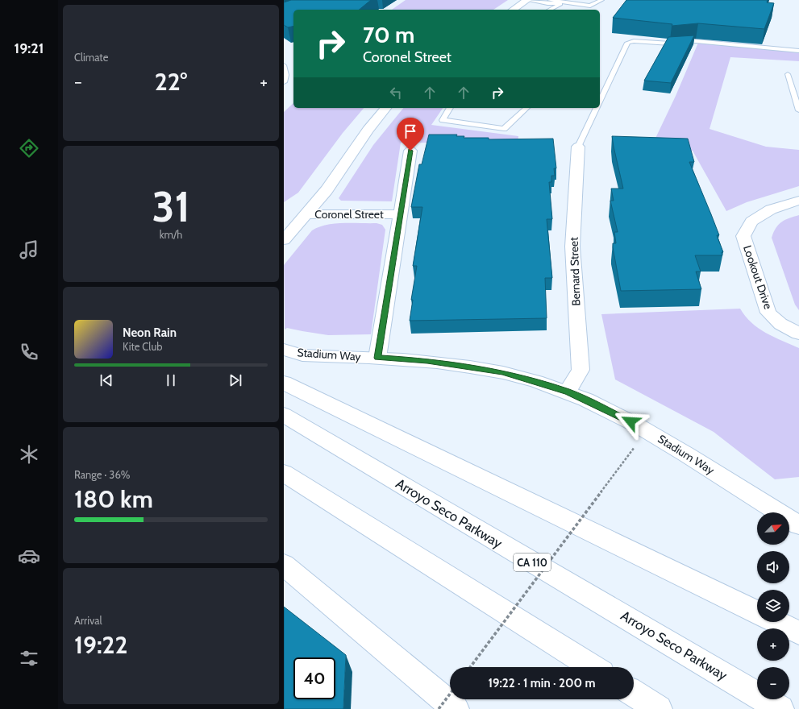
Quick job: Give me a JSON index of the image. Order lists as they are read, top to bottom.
{
  "streets": {
    "main road": [
      "Coronel Street",
      "Bernard Street",
      "Lookout Drive",
      "Stadium Way",
      "Arroyo Seco Parkway",
      "CA 110"
    ]
  },
  "crossings": [
    ["Coronel Street", "Stadium Way"],
    ["Bernard Street", "Stadium Way"]
  ],
  "north": "top right",
  "page": {
    "tabs": "19:21",
    "tile": [
      "Climate",
      ["31", "km/h"],
      ["Range · 36%", "180 km"],
      ["Arrival", "19:22"]
    ],
    "turn": ["70 m", "Coronel Street"],
    "heat": ["−", "22°", "+"],
    "song": ["Neon Rain", "Kite Club"],
    "map_buttons": ["+", "−"],
    "limit": "40",
    "trip": "19:22 · 1 min · 200 m"
  }
}
